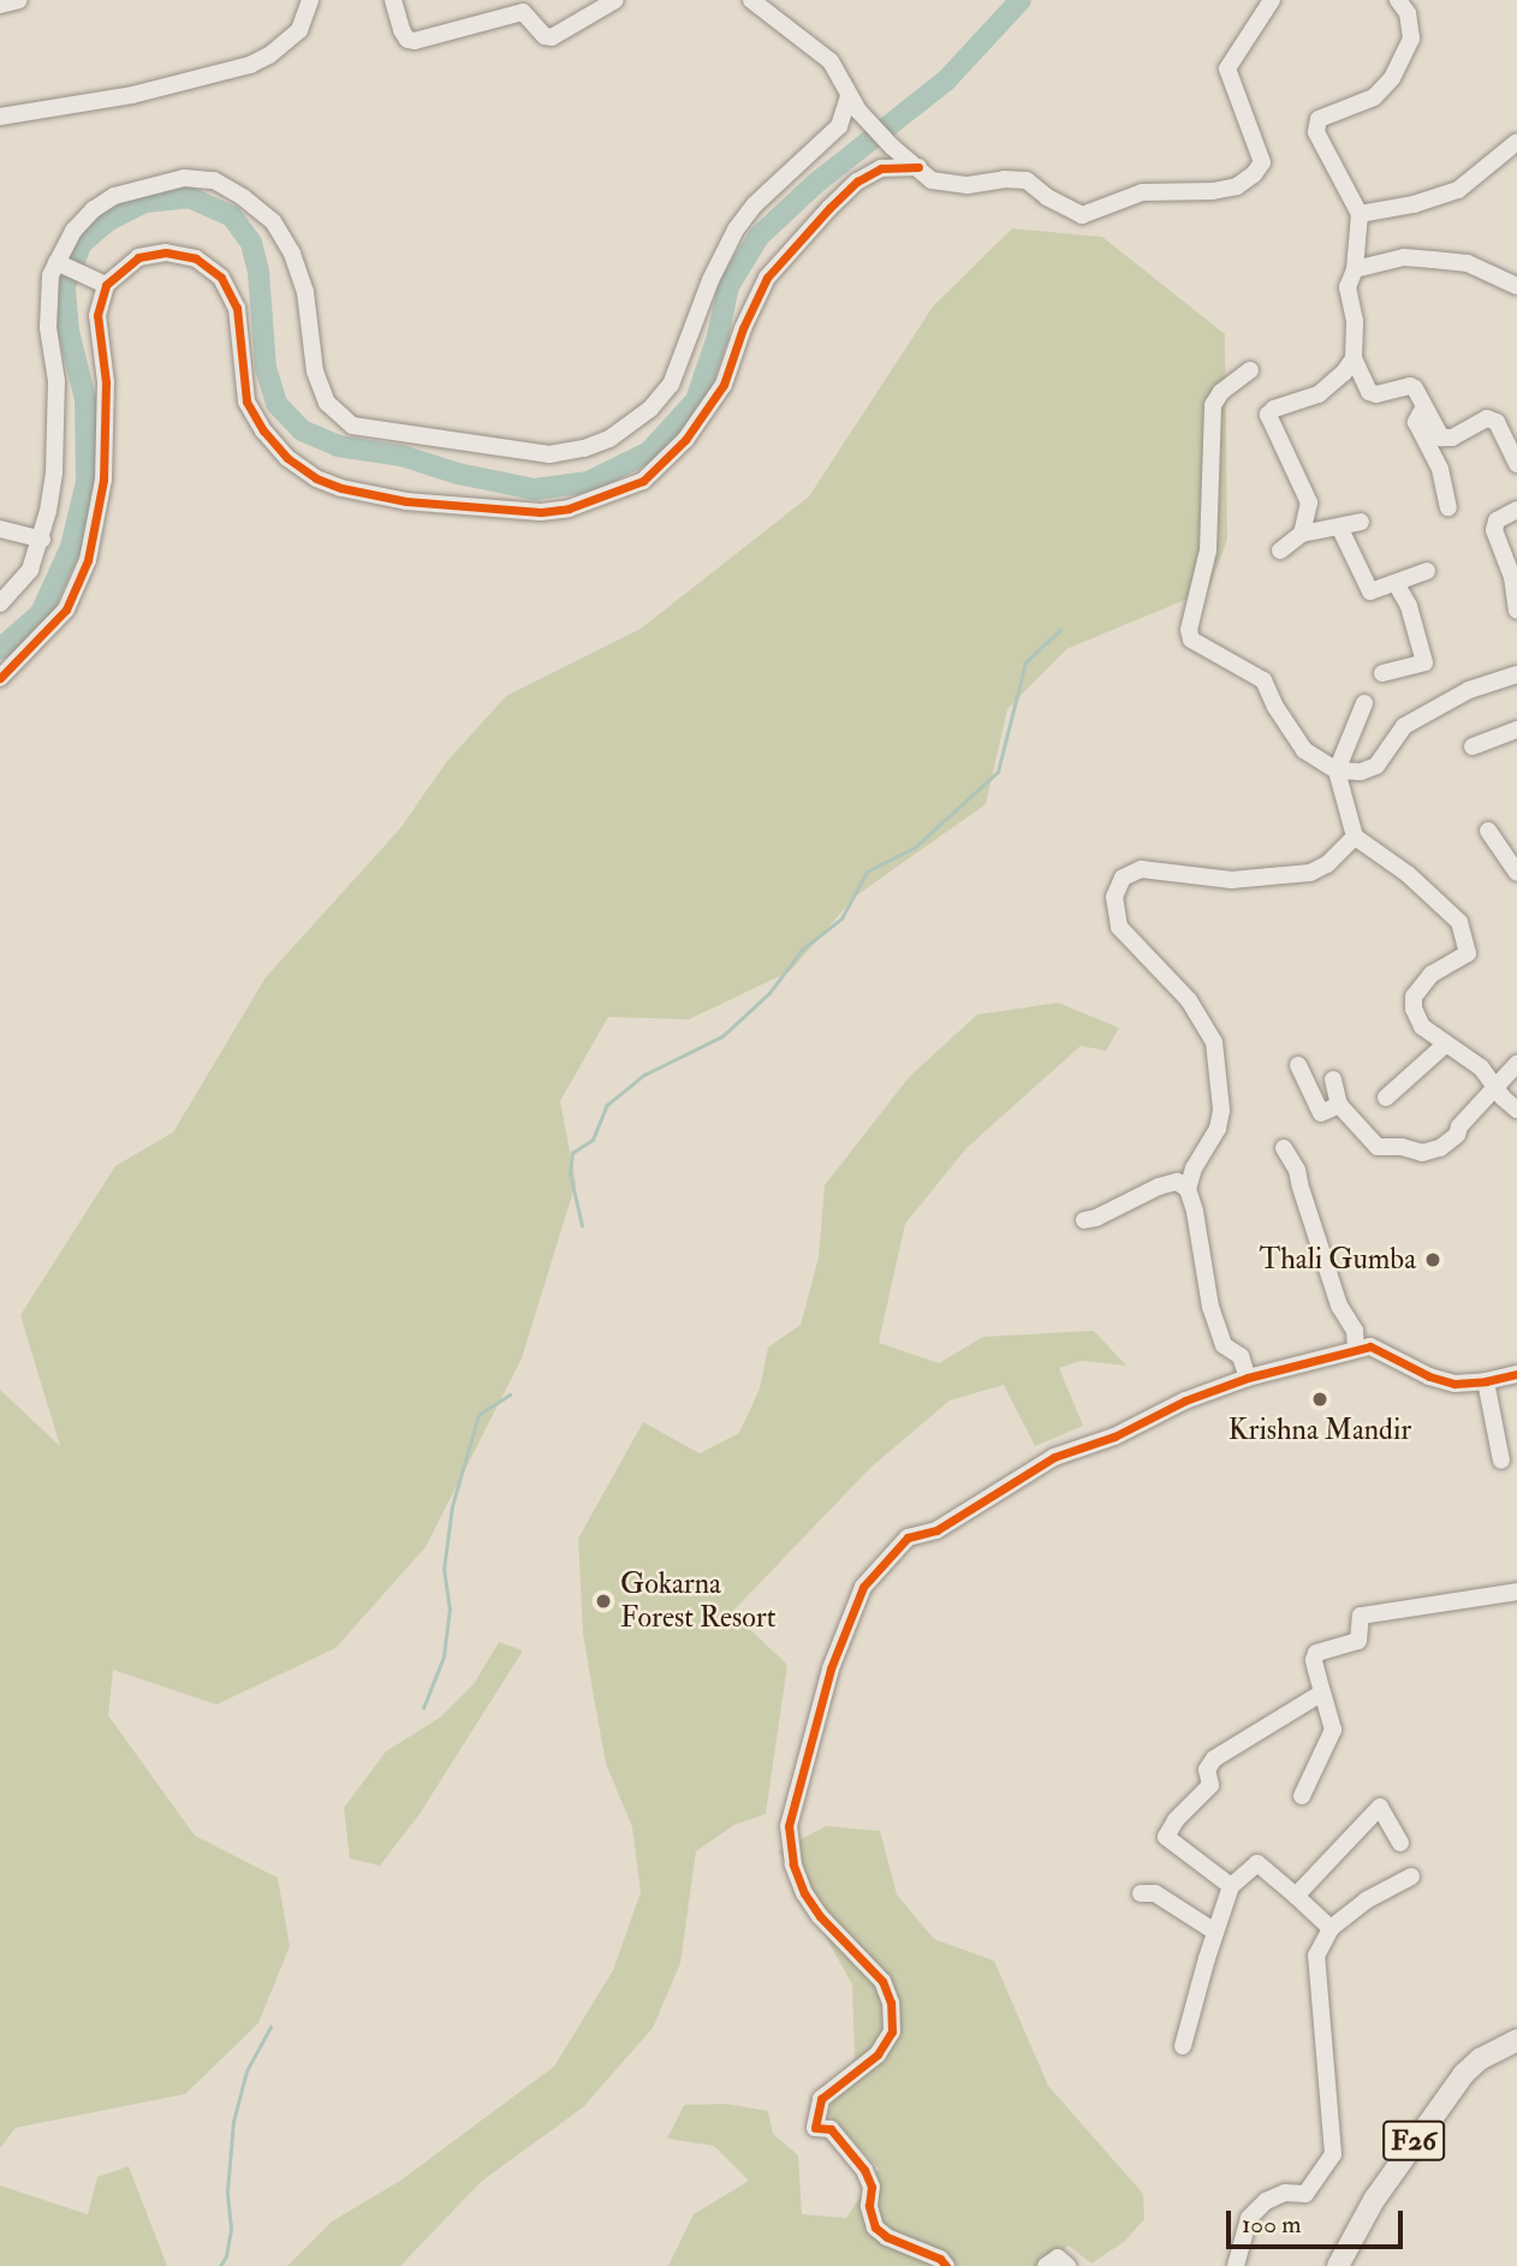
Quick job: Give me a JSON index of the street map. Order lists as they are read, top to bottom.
{
  "streets": {
    "main road": ["F26"]
  },
  "places": ["Thali Gumba", "Krishna Mandir", "Gokarna Forest Resort"],
  "scale_bar": "100 m"
}
